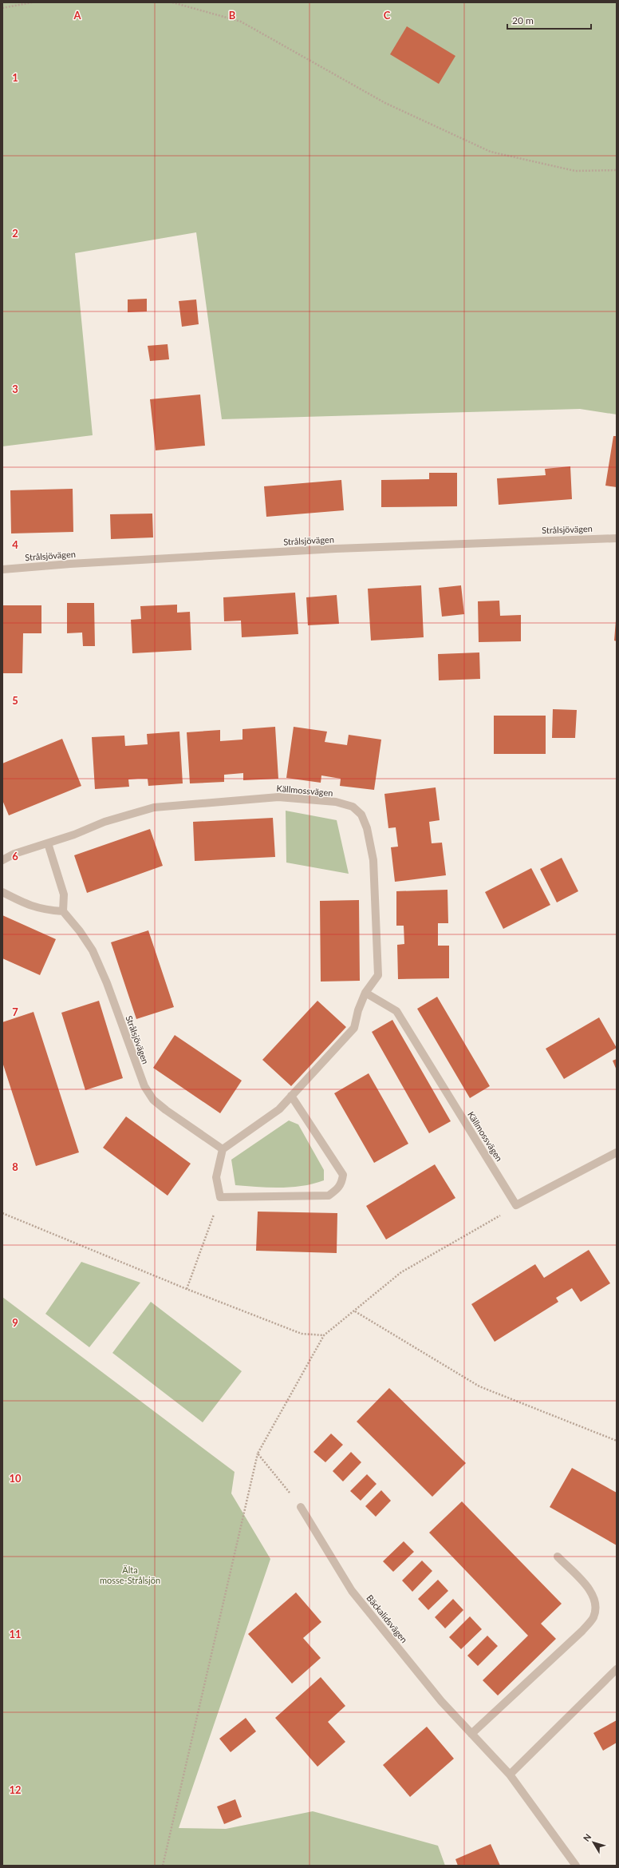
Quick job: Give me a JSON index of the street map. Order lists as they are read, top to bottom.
{
  "streets": {
    "street": ["Strålsjövägen", "Källmossvägen", "Bäckalidsvägen"]
  },
  "crossings": [
    ["Strålsjövägen", "Källmossvägen"]
  ],
  "parks": ["Älta mosse-Strålsjön"],
  "scale_bar": "20 m",
  "north": "top left",
  "grid": {
    "columns": ["A", "B", "C"],
    "rows": [
      "1",
      "2",
      "3",
      "4",
      "5",
      "6",
      "7",
      "8",
      "9",
      "10",
      "11",
      "12"
    ]
  }
}
